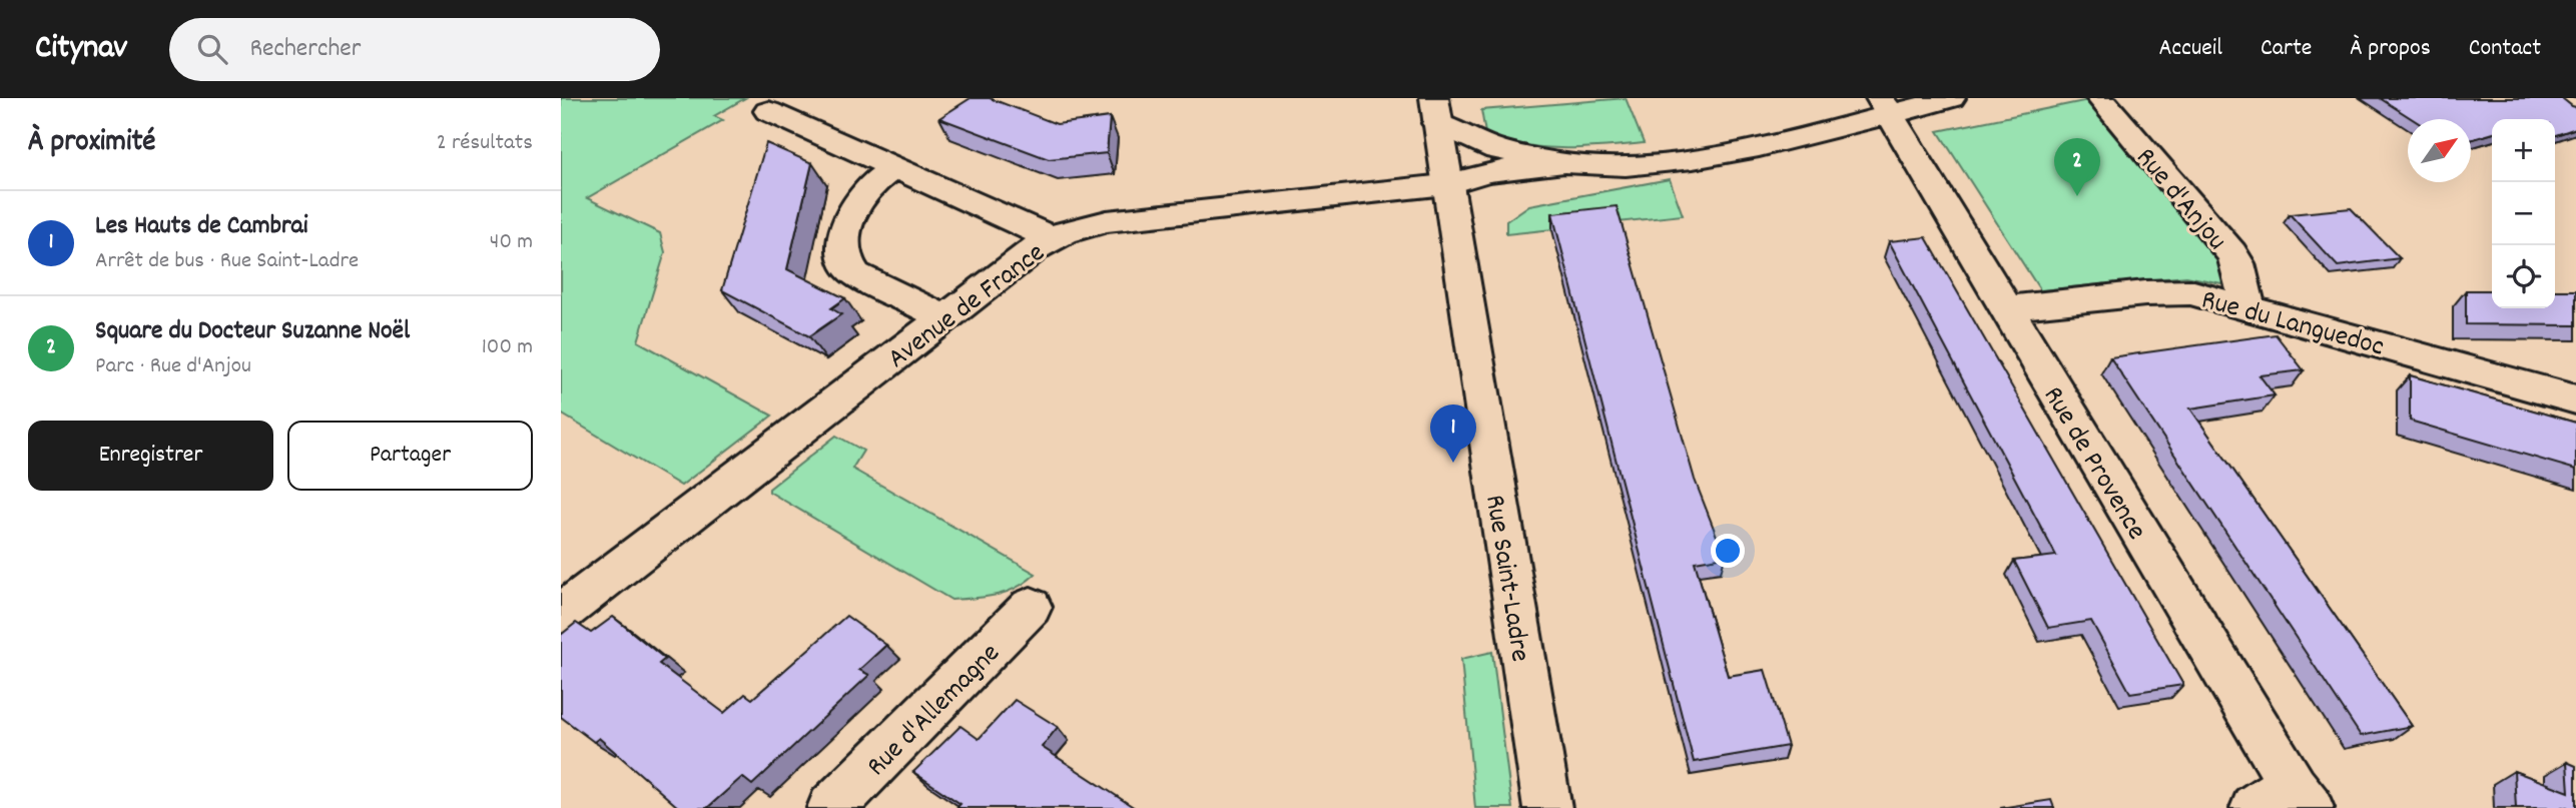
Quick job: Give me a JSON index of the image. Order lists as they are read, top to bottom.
{
  "streets": {
    "street": [
      "Rue d'Anjou",
      "Avenue de France",
      "Rue du Languedoc",
      "Rue de Provence",
      "Rue Saint-Ladre",
      "Rue d'Allemagne"
    ]
  },
  "crossings": [
    ["Rue d'Anjou", "Rue du Languedoc"],
    ["Avenue de France", "Rue Saint-Ladre"],
    ["Rue du Languedoc", "Rue de Provence"]
  ],
  "north": "top right",
  "page": {
    "header": "Citynav",
    "search": "Rechercher",
    "nav": [
      "Accueil",
      "Carte",
      "À propos",
      "Contact"
    ],
    "heading": ["À proximité", "2 résultats"],
    "map_buttons": ["+", "−"],
    "pins": ["2", "1"],
    "list": [
      {
        "mark": "1",
        "name": "Les Hauts de Cambrai",
        "note": "Arrêt de bus · Rue Saint-Ladre",
        "value": "40 m"
      },
      {
        "mark": "2",
        "name": "Square du Docteur Suzanne Noël",
        "note": "Parc · Rue d'Anjou",
        "value": "100 m"
      }
    ],
    "buttons": ["Enregistrer", "Partager"]
  }
}
